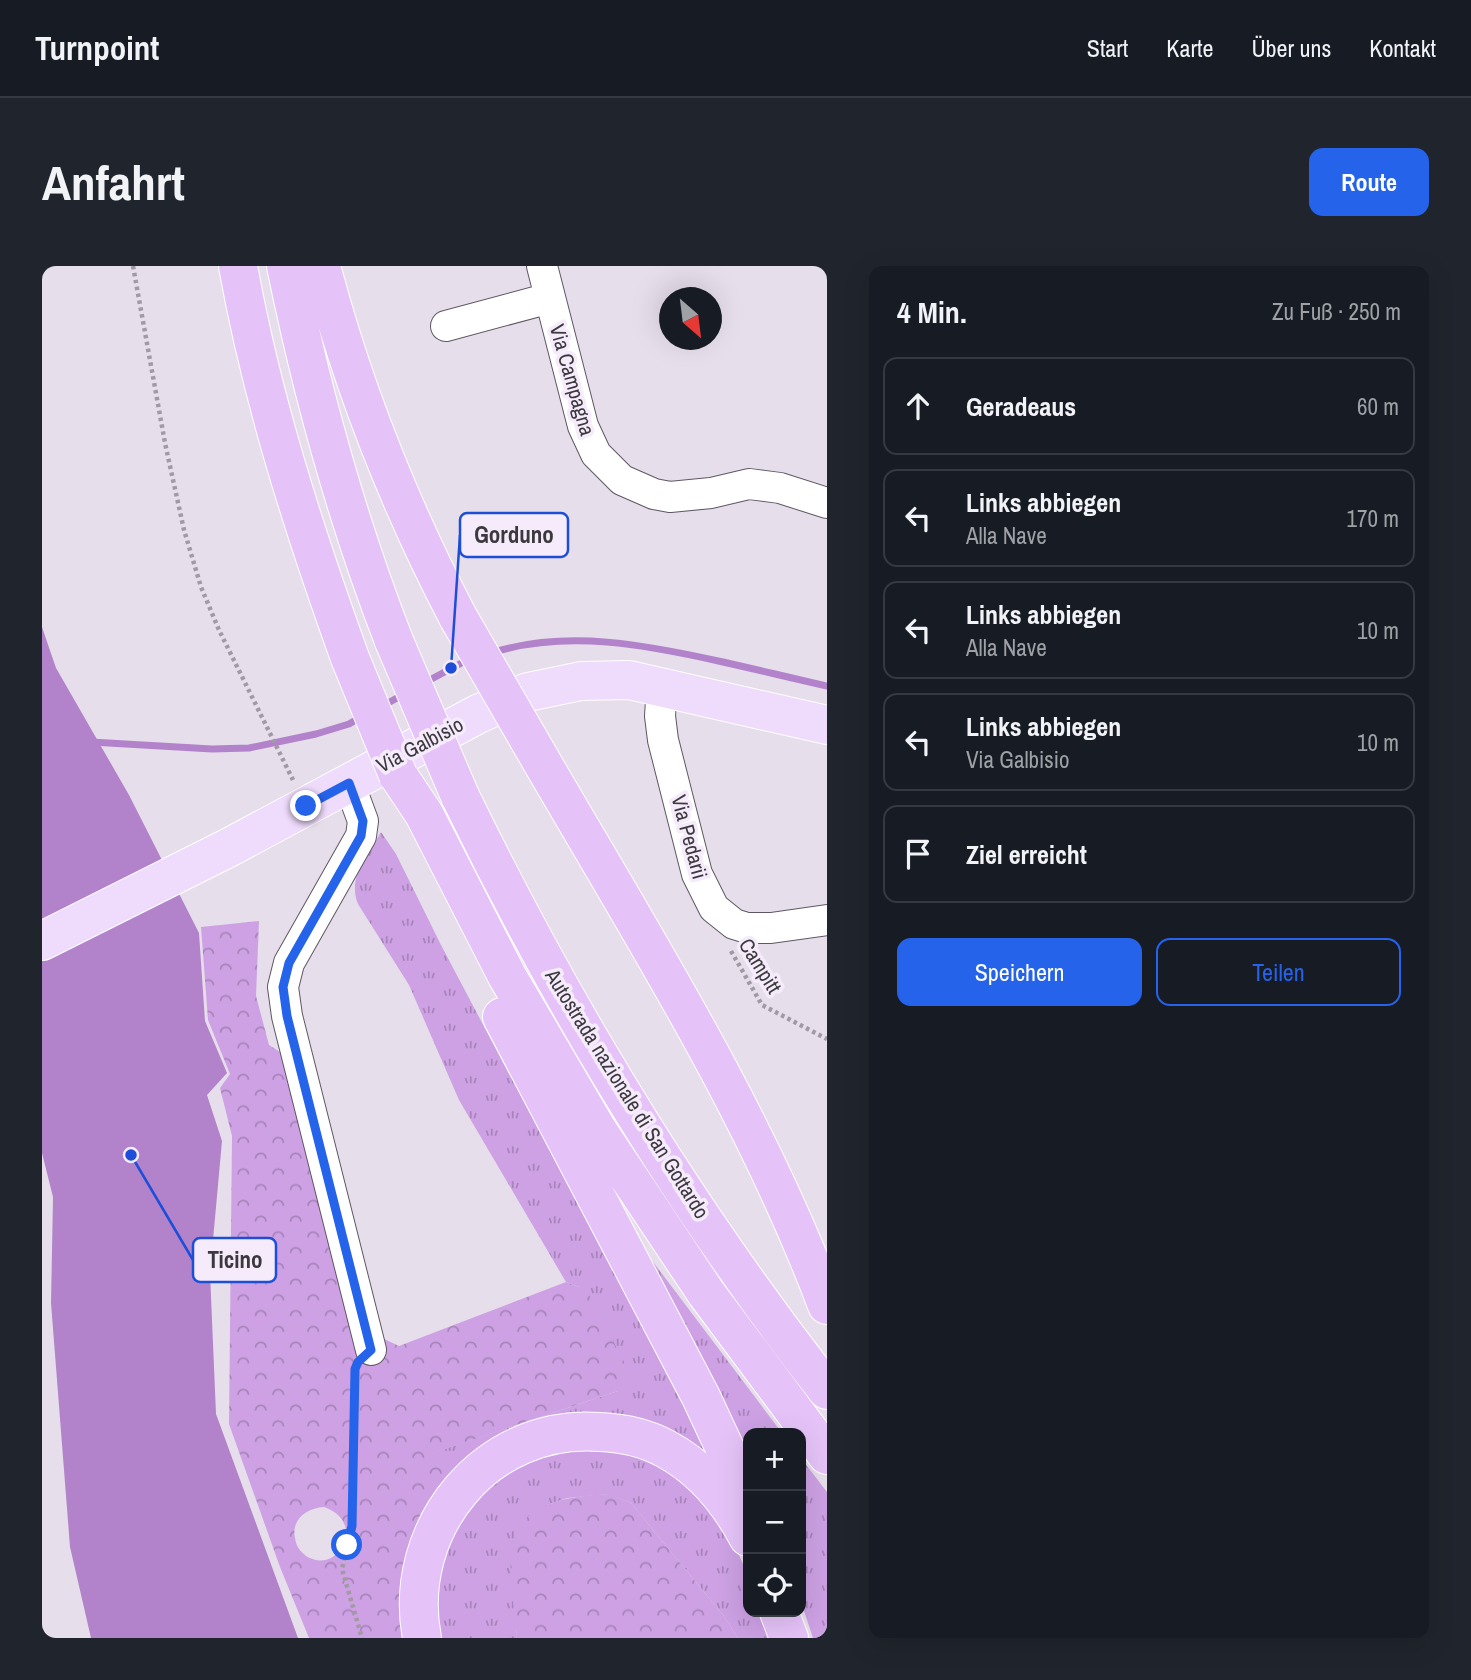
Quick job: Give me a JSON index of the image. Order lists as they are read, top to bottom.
{
  "streets": {
    "highway": ["Autostrada nazionale di San Gottardo"],
    "main road": ["Via Galbisio"],
    "street": ["Via Campagna", "Via Pedarii"],
    "path": ["Campitt"]
  },
  "crossings": [
    ["Via Galbisio", "Via Pedarii"],
    ["Via Pedarii", "Campitt"]
  ],
  "places": ["Gorduno", "Ticino"],
  "north": "bottom right",
  "page": {
    "header": "Turnpoint",
    "nav": [
      "Start",
      "Karte",
      "Über uns",
      "Kontakt"
    ],
    "buttons": [
      "Route",
      ["Speichern", "Teilen"]
    ],
    "title": "Anfahrt",
    "heading": ["4 Min.", "Zu Fuß · 250 m"],
    "list": [
      ["Geradeaus", "60 m"],
      ["Links abbiegen", "Alla Nave", "170 m"],
      ["Links abbiegen", "Alla Nave", "10 m"],
      ["Links abbiegen", "Via Galbisio", "10 m"],
      "Ziel erreicht"
    ],
    "map_buttons": ["+", "−"]
  }
}
